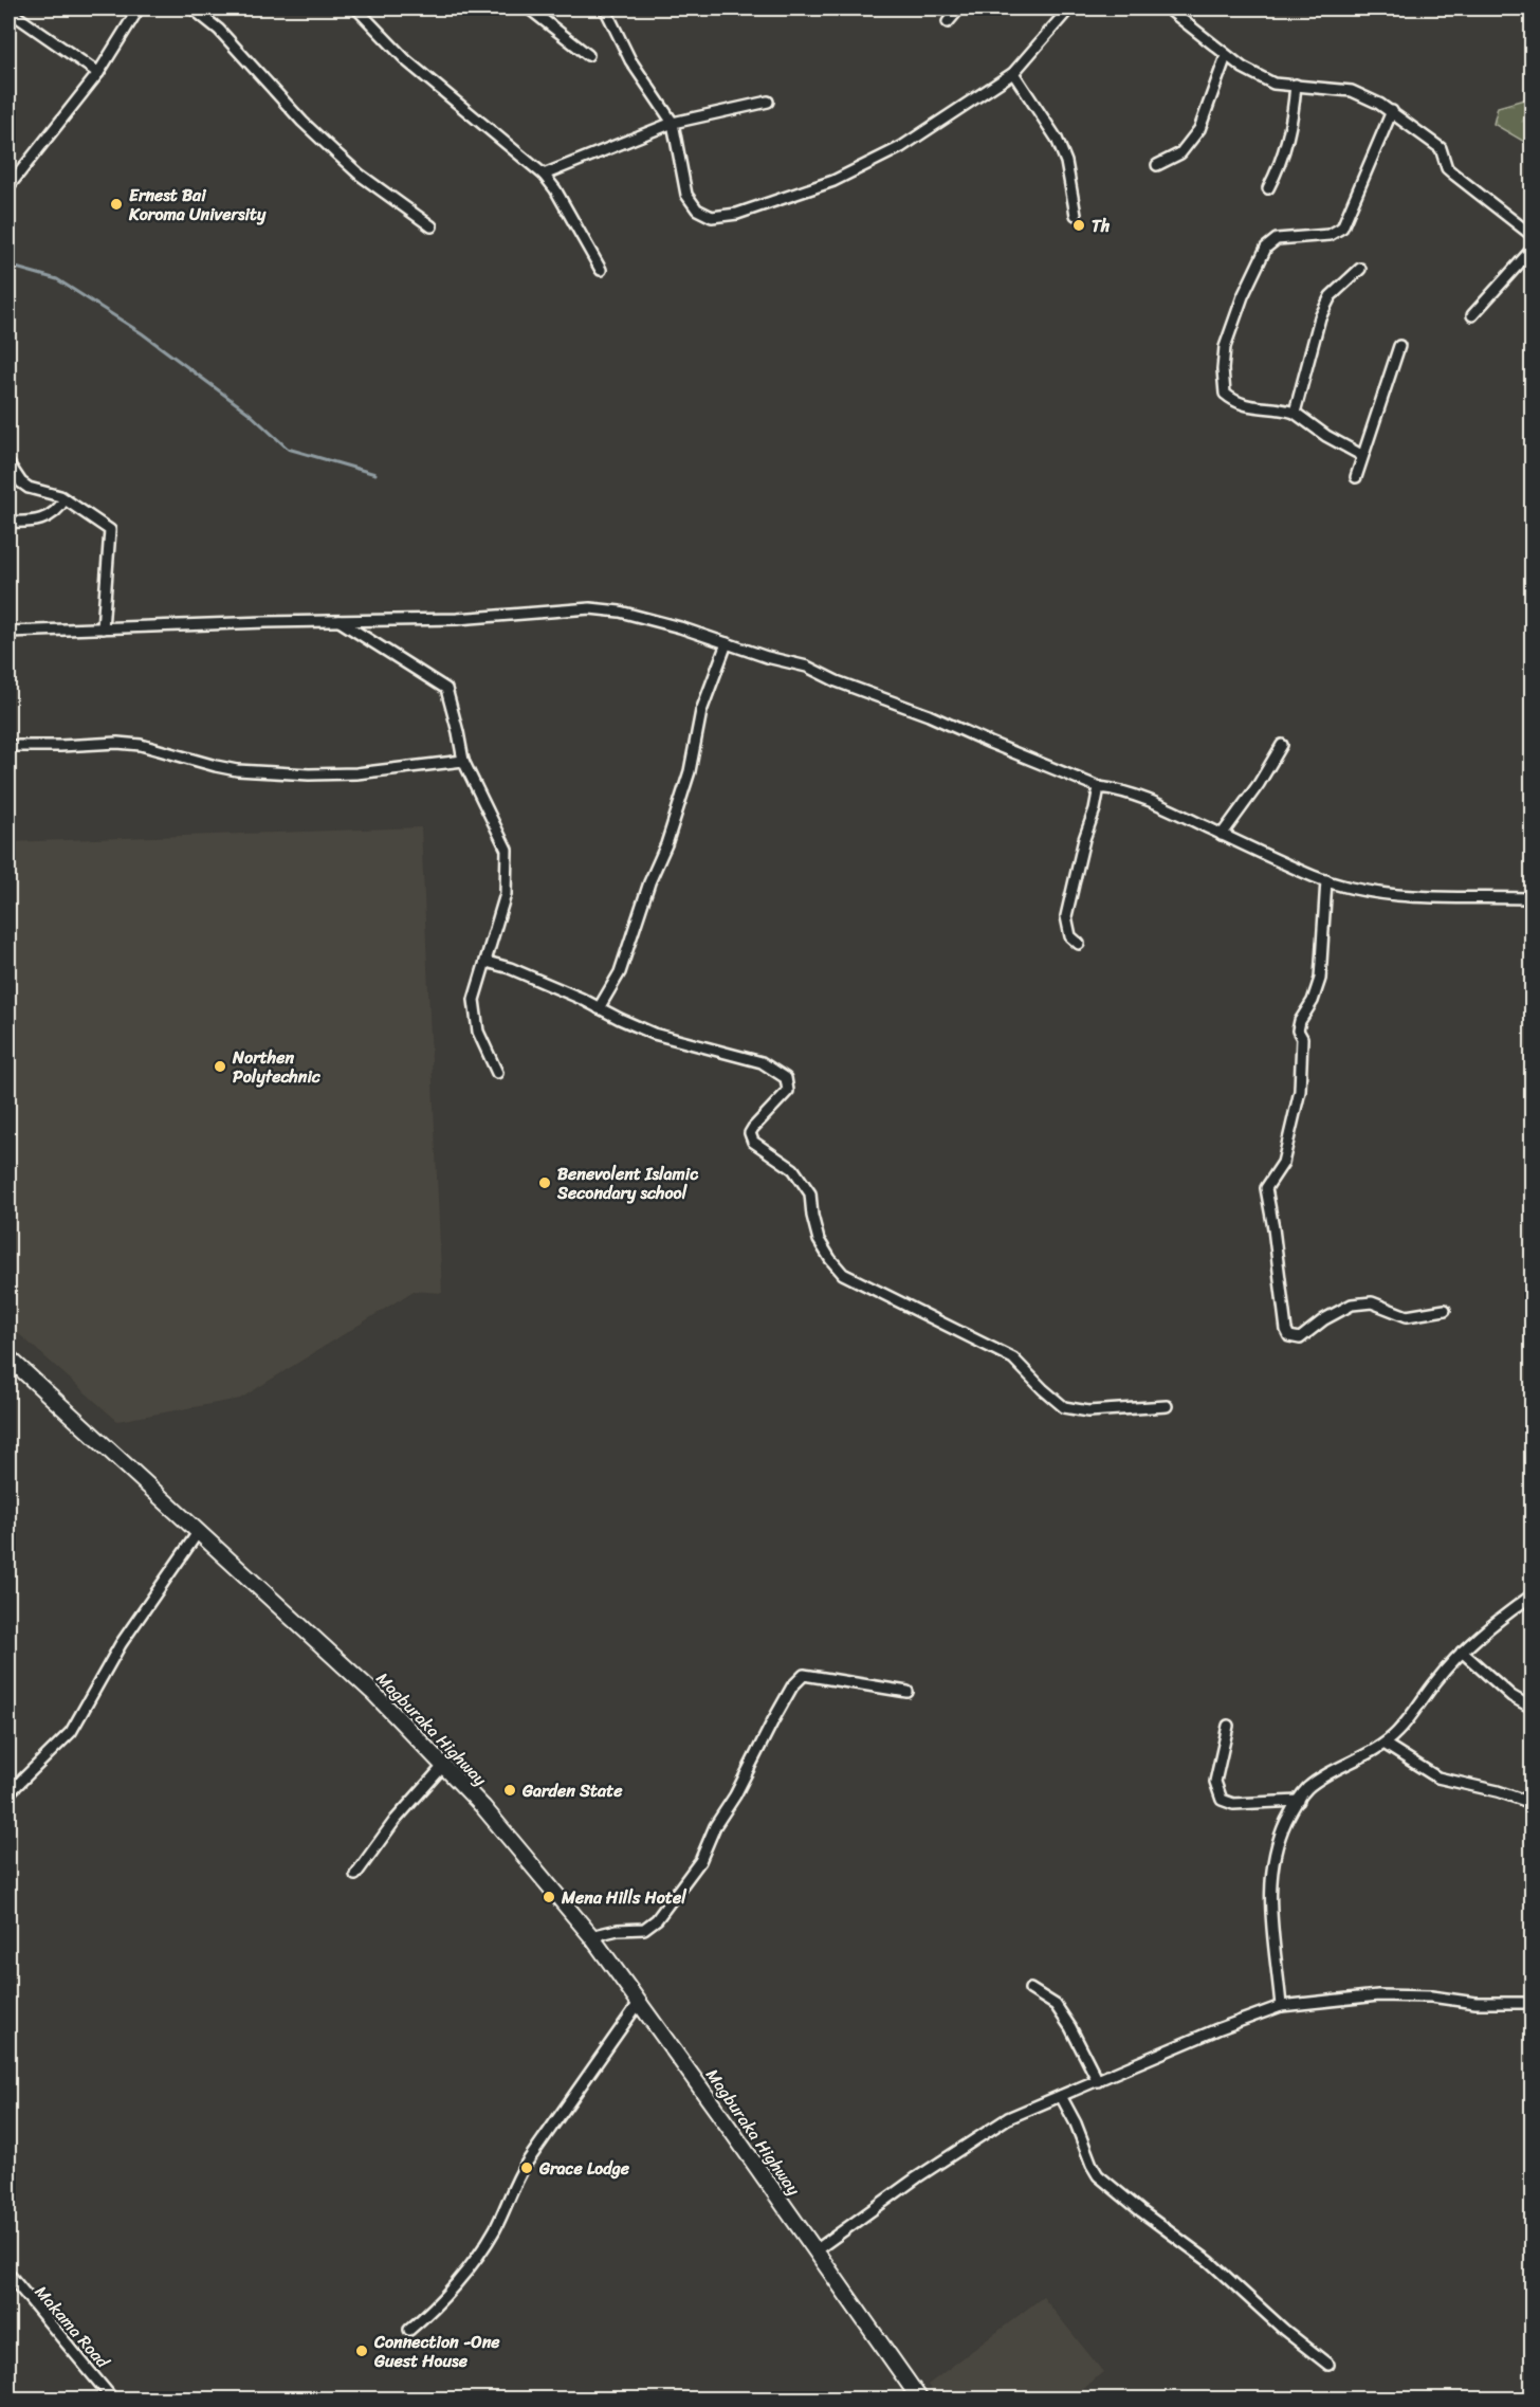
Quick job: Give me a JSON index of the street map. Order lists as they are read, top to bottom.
{
  "streets": {
    "main road": ["Magburaka Highway"],
    "street": ["Makama Road"]
  },
  "places": [
    "Ernest Bai Koroma University",
    "Th",
    "Northen Polytechnic",
    "Benevolent Islamic Secondary school",
    "Garden State",
    "Mena Hills Hotel",
    "Grace Lodge",
    "Connection -One Guest House"
  ]
}
